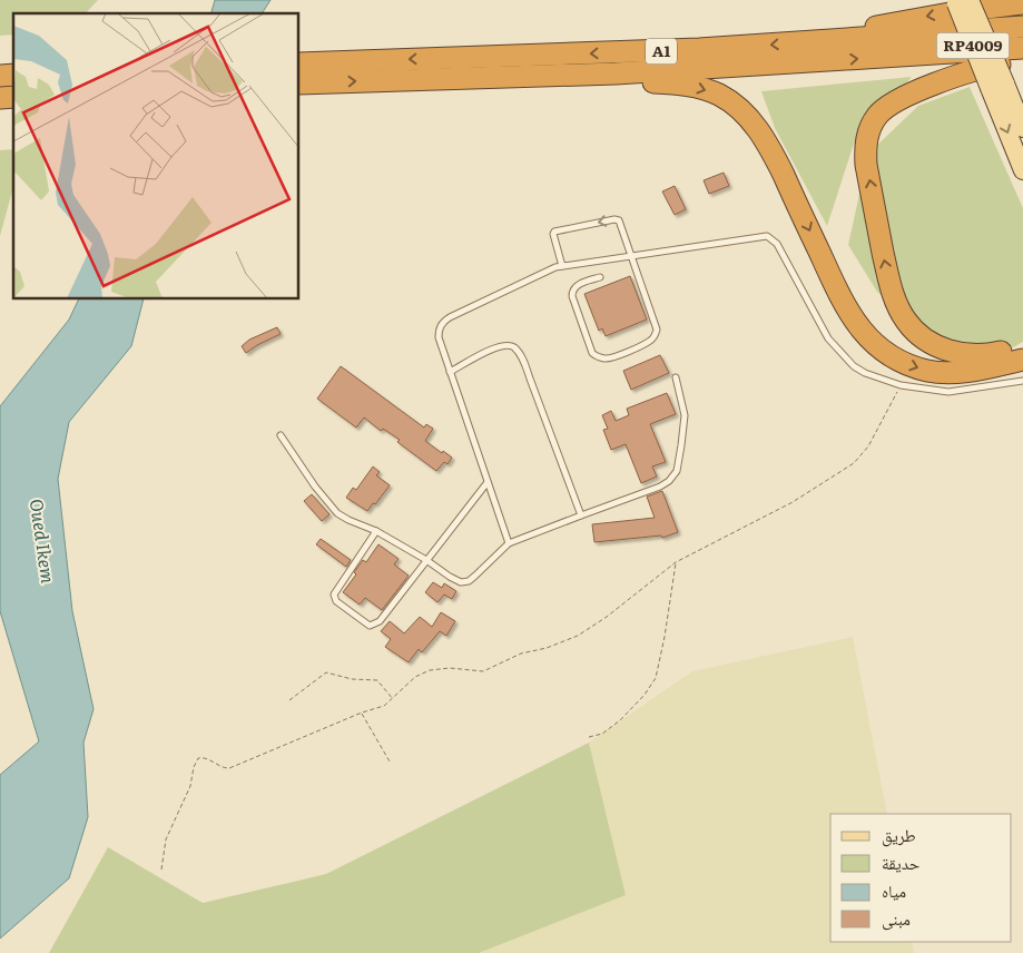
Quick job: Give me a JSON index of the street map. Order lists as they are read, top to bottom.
{
  "streets": {
    "highway": ["A1"],
    "main road": ["RP4009"]
  },
  "water": ["Oued Ikem"],
  "legend": [
    "طريق",
    "حديقة",
    "مياه",
    "مبنى"
  ]
}
